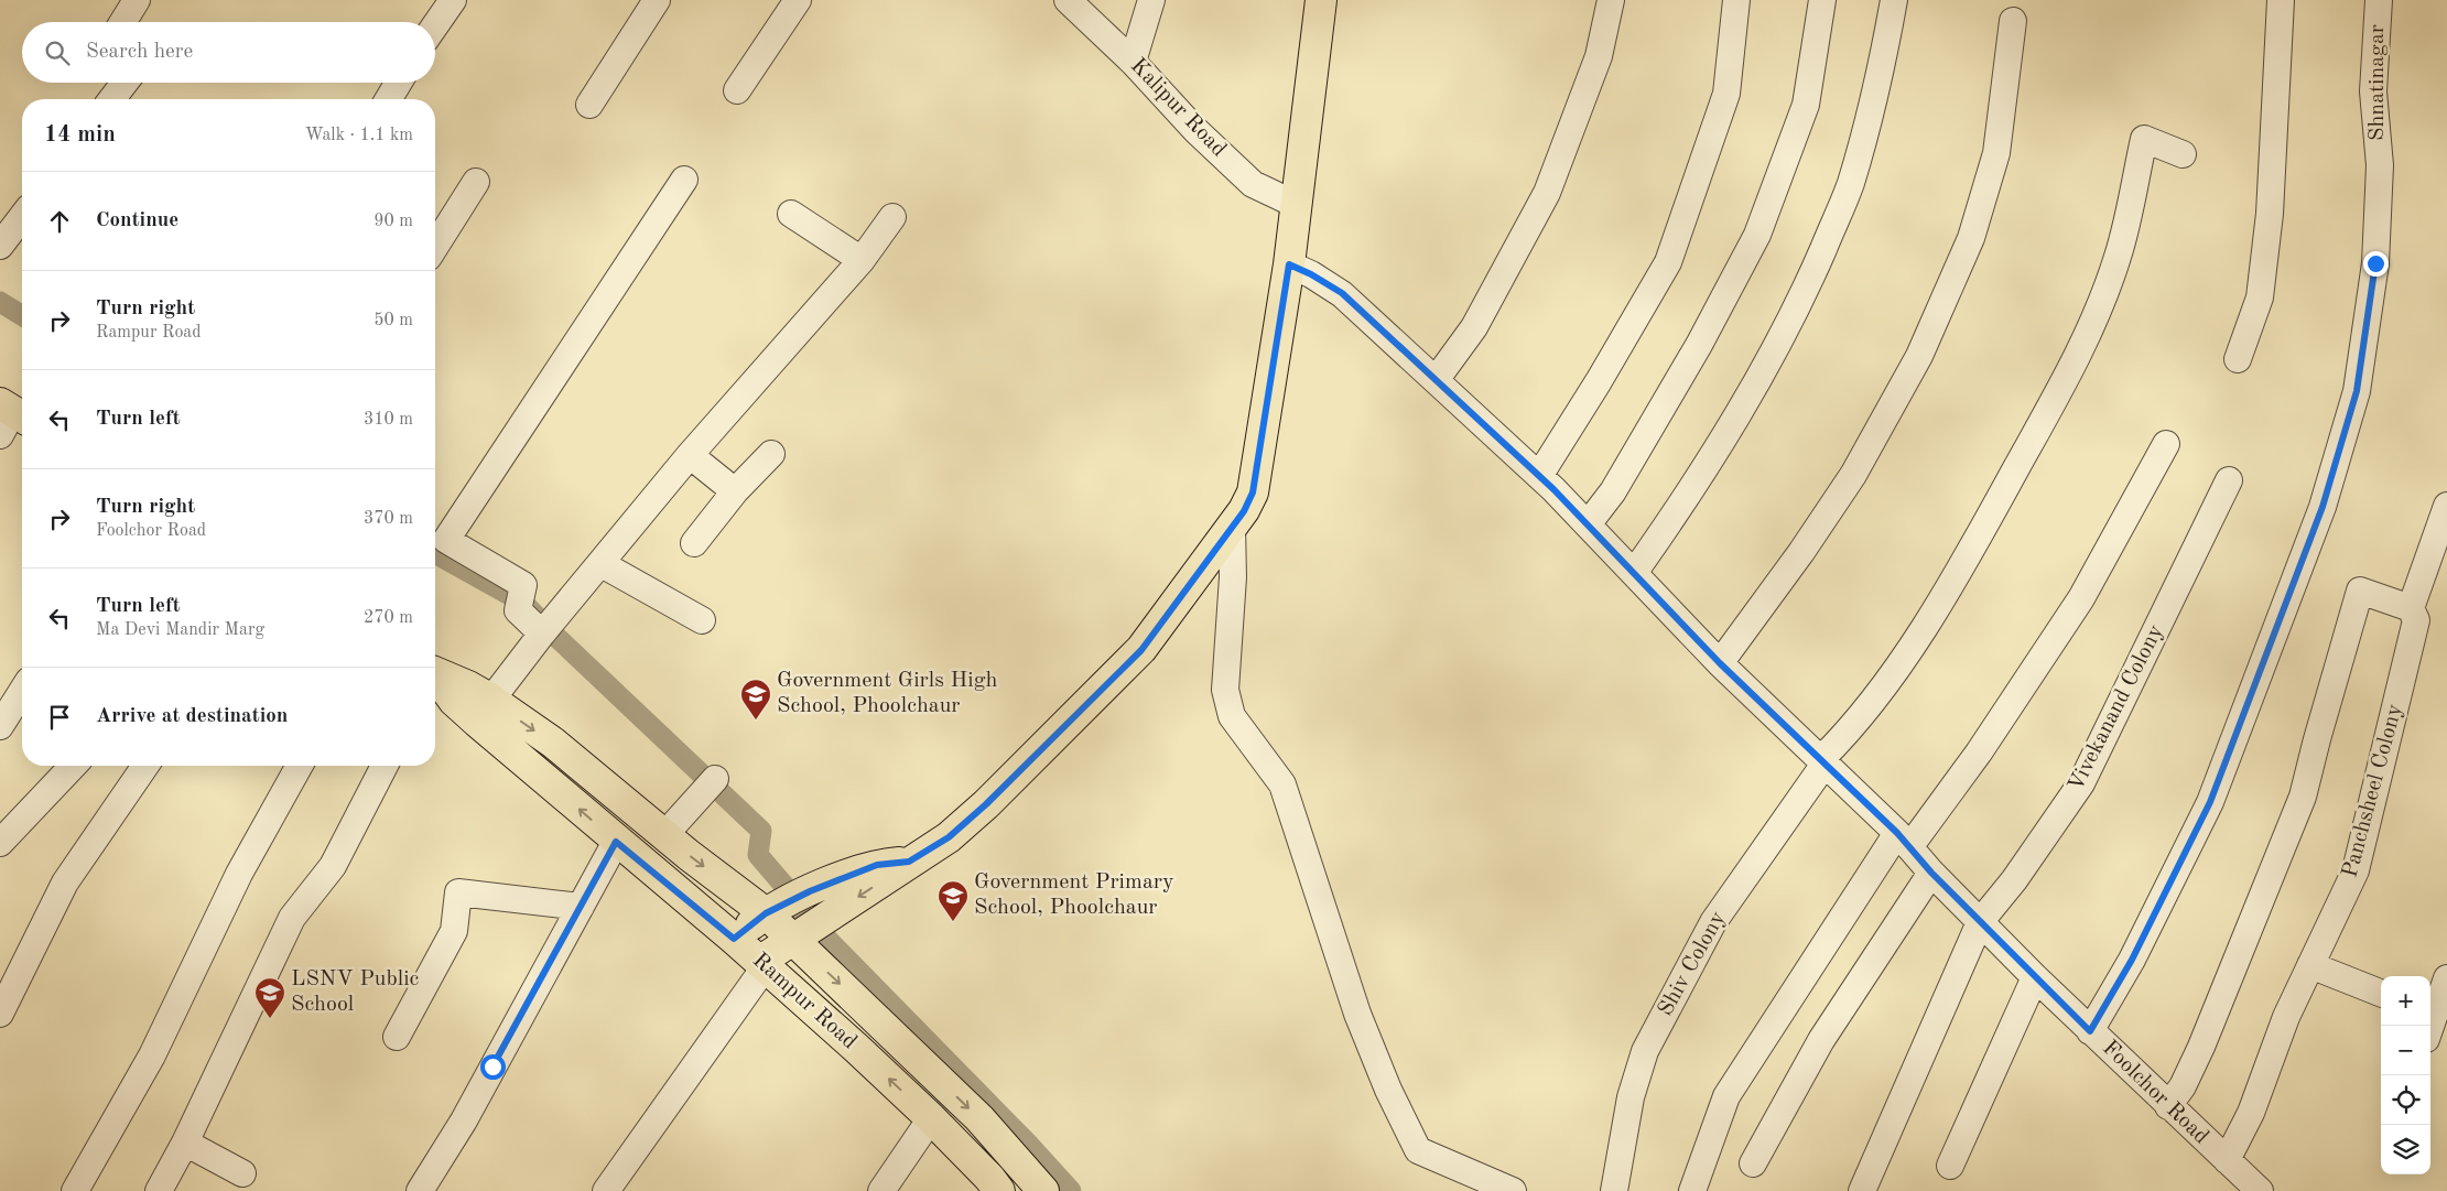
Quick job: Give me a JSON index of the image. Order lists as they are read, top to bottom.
{
  "streets": {
    "main road": ["Rampur Road"],
    "street": [
      "Shnatinagar",
      "Kalipur Road",
      "Vivekanand Colony",
      "Panchsheel Colony",
      "Shiv Colony",
      "Foolchor Road"
    ]
  },
  "crossings": [
    ["Shnatinagar", "Foolchor Road"],
    ["Vivekanand Colony", "Foolchor Road"],
    ["Panchsheel Colony", "Foolchor Road"],
    ["Shiv Colony", "Foolchor Road"]
  ],
  "places": {
    "school or university": ["Government Girls High School, Phoolchaur", "Government Primary School, Phoolchaur", "LSNV Public School"]
  },
  "page": {
    "search": "Search here",
    "heading": ["14 min", "Walk · 1.1 km"],
    "list": [
      ["Continue", "90 m"],
      ["Turn right", "Rampur Road", "50 m"],
      ["Turn left", "310 m"],
      ["Turn right", "Foolchor Road", "370 m"],
      ["Turn left", "Ma Devi Mandir Marg", "270 m"],
      "Arrive at destination"
    ],
    "map_buttons": ["+", "−"]
  }
}
